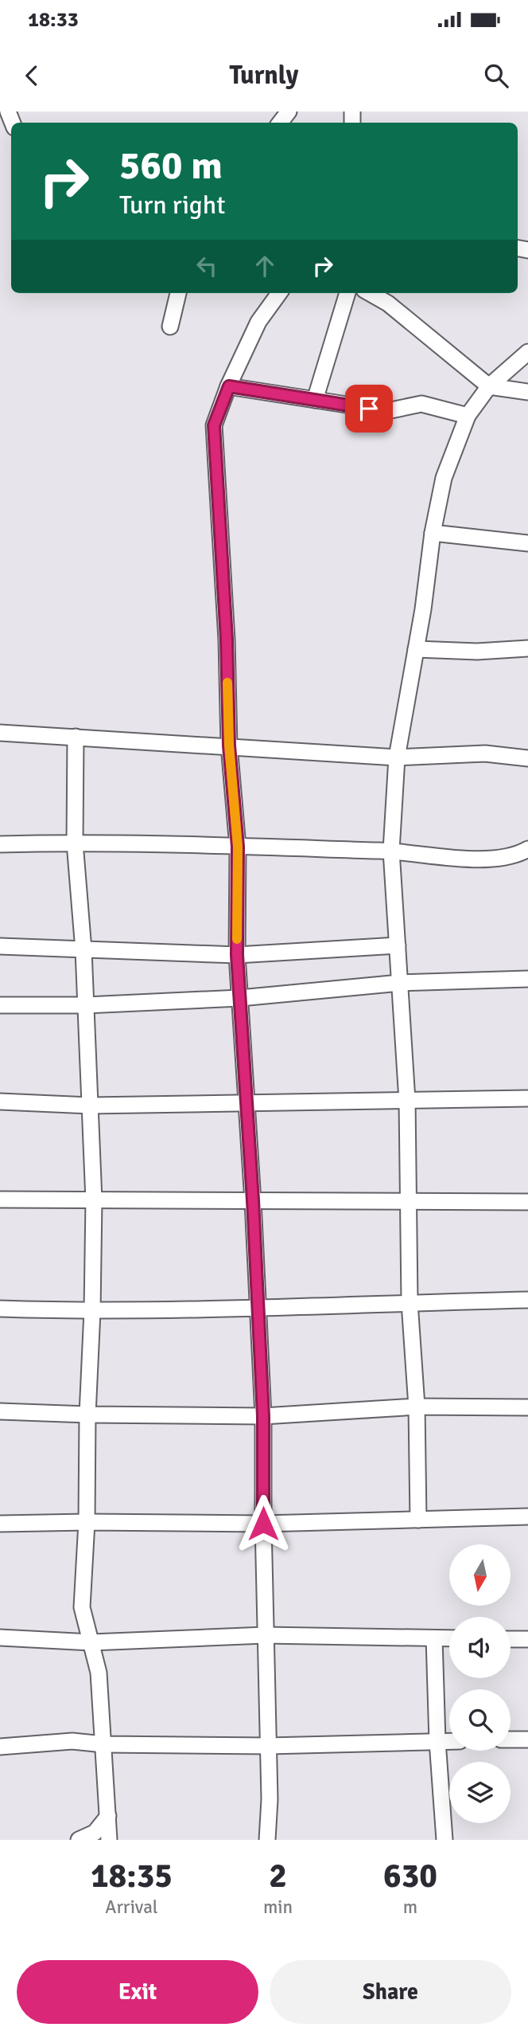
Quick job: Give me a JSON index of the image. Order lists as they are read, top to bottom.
{
  "north": "bottom",
  "page": {
    "status": "18:33",
    "header": "Turnly",
    "turn": ["560 m", "Turn right"],
    "eta": [
      "18:35",
      "Arrival",
      "2",
      "min",
      "630",
      "m"
    ],
    "buttons": ["Exit", "Share"]
  }
}
